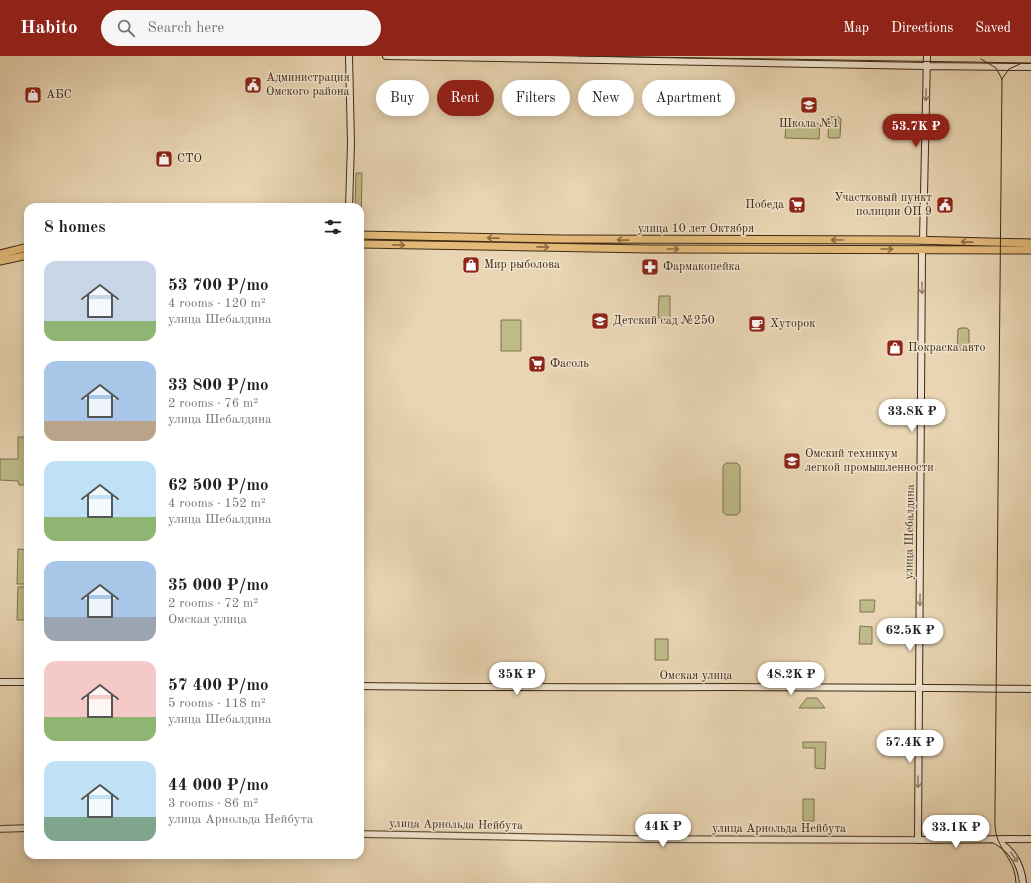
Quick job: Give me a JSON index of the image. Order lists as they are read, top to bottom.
{
  "streets": {
    "main road": [
      "улица 10 лет Октября",
      "улица Шебалдина",
      "Омская улица",
      "улица Арнольда Нейбута"
    ]
  },
  "crossings": [
    ["улица 10 лет Октября", "улица Шебалдина"],
    ["улица Шебалдина", "Омская улица"],
    ["улица Шебалдина", "улица Арнольда Нейбута"]
  ],
  "one_way": ["улица Шебалдина"],
  "places": {
    "public building": ["Администрация Омского района", "Участковый пункт полиции ОП 9"],
    "shop": [
      "АБС",
      "СТО",
      "Мир рыболова",
      "Покраска авто"
    ],
    "school or university": ["Школа №1", "Детский сад №250", "Омский техникум легкой промышленности"],
    "supermarket": ["Победа", "Фасоль"],
    "pharmacy": ["Фармакопейка"],
    "cafe": ["Хуторок"]
  },
  "page": {
    "header": "Habito",
    "search": "Search here",
    "nav": ["Map", "Directions", "Saved"],
    "chip": [
      "Buy",
      "Rent",
      "Filters",
      "New",
      "Apartment"
    ],
    "price": [
      "53.7K ₽",
      "33.8K ₽",
      "62.5K ₽",
      "35K ₽",
      "48.2K ₽",
      "57.4K ₽",
      "44K ₽",
      "33.1K ₽"
    ],
    "heading": "8 homes",
    "list": [
      {
        "name": "53 700 ₽/mo",
        "note": "4 rooms · 120 m² · улица Шебалдина"
      },
      {
        "name": "33 800 ₽/mo",
        "note": "2 rooms · 76 m² · улица Шебалдина"
      },
      {
        "name": "62 500 ₽/mo",
        "note": "4 rooms · 152 m² · улица Шебалдина"
      },
      {
        "name": "35 000 ₽/mo",
        "note": "2 rooms · 72 m² · Омская улица"
      },
      {
        "name": "57 400 ₽/mo",
        "note": "5 rooms · 118 m² · улица Шебалдина"
      },
      {
        "name": "44 000 ₽/mo",
        "note": "3 rooms · 86 m² · улица Арнольда Нейбута"
      }
    ]
  }
}
